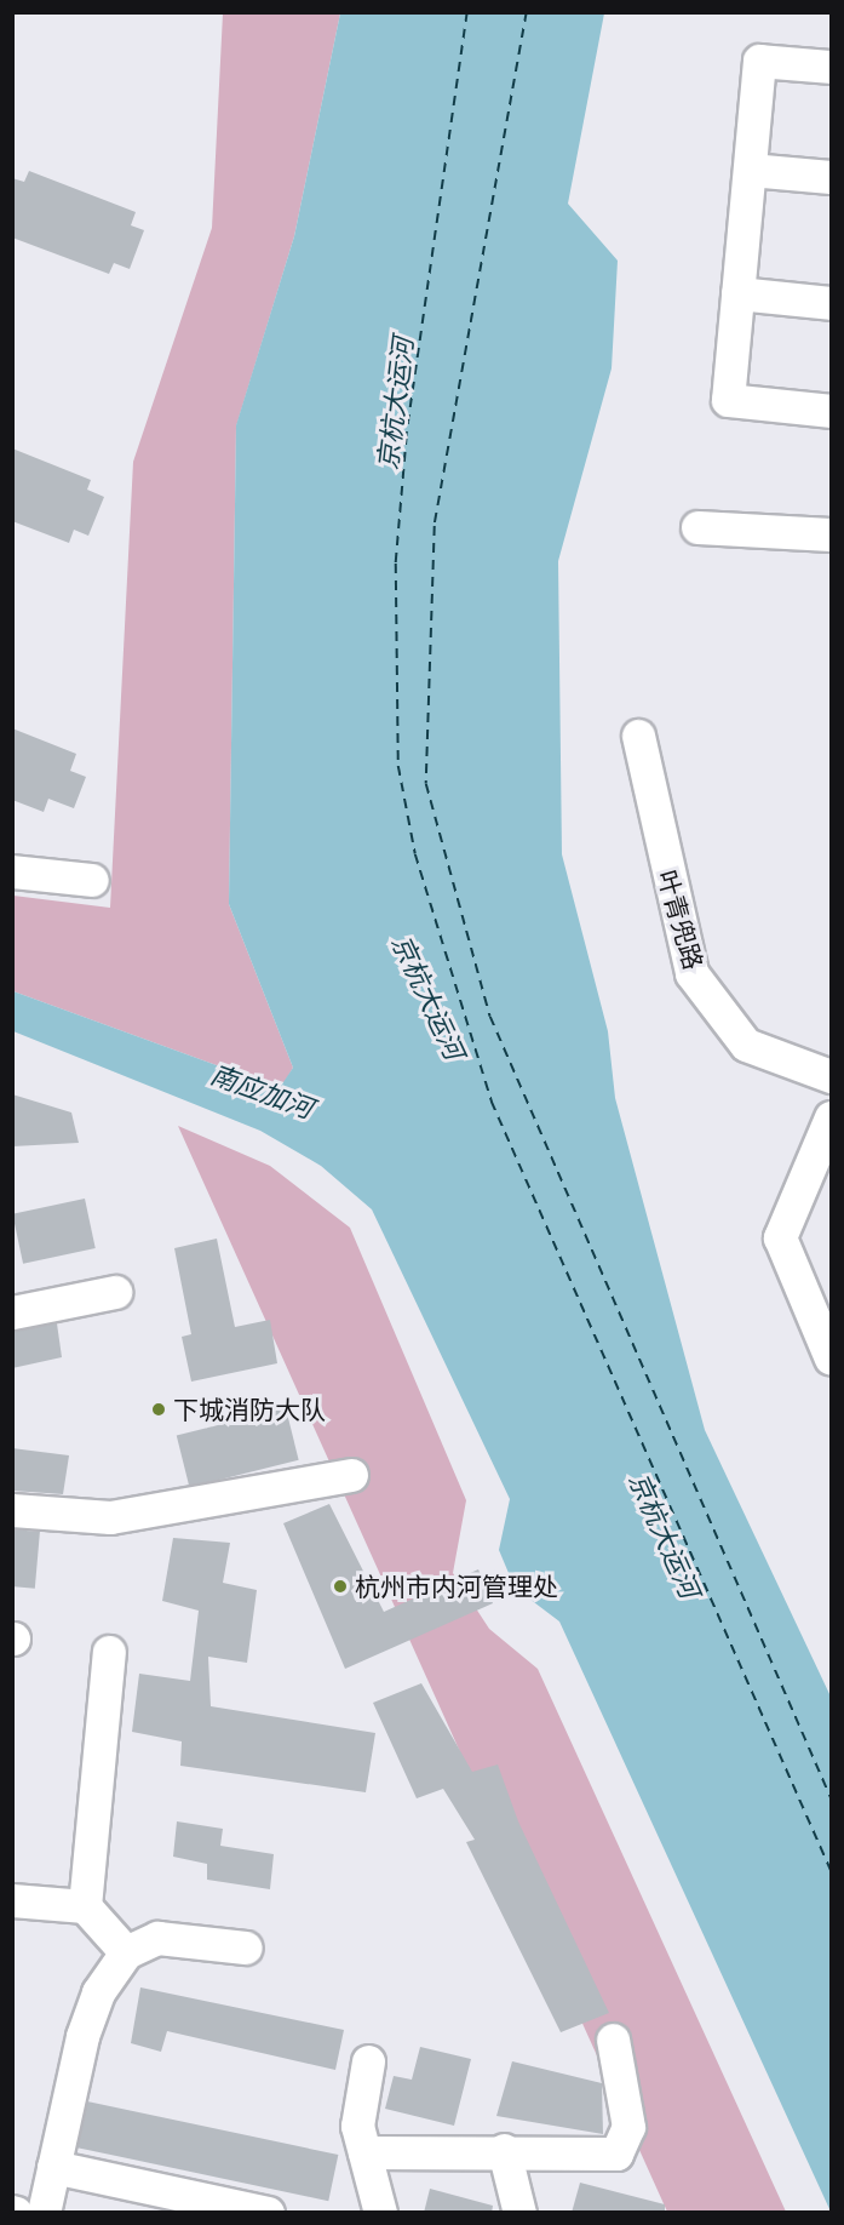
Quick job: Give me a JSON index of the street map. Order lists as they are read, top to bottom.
{
  "streets": {
    "street": ["叶青兜路"]
  },
  "water": ["京杭大运河", "南应加河"],
  "places": ["下城消防大队", "杭州市内河管理处"]
}
